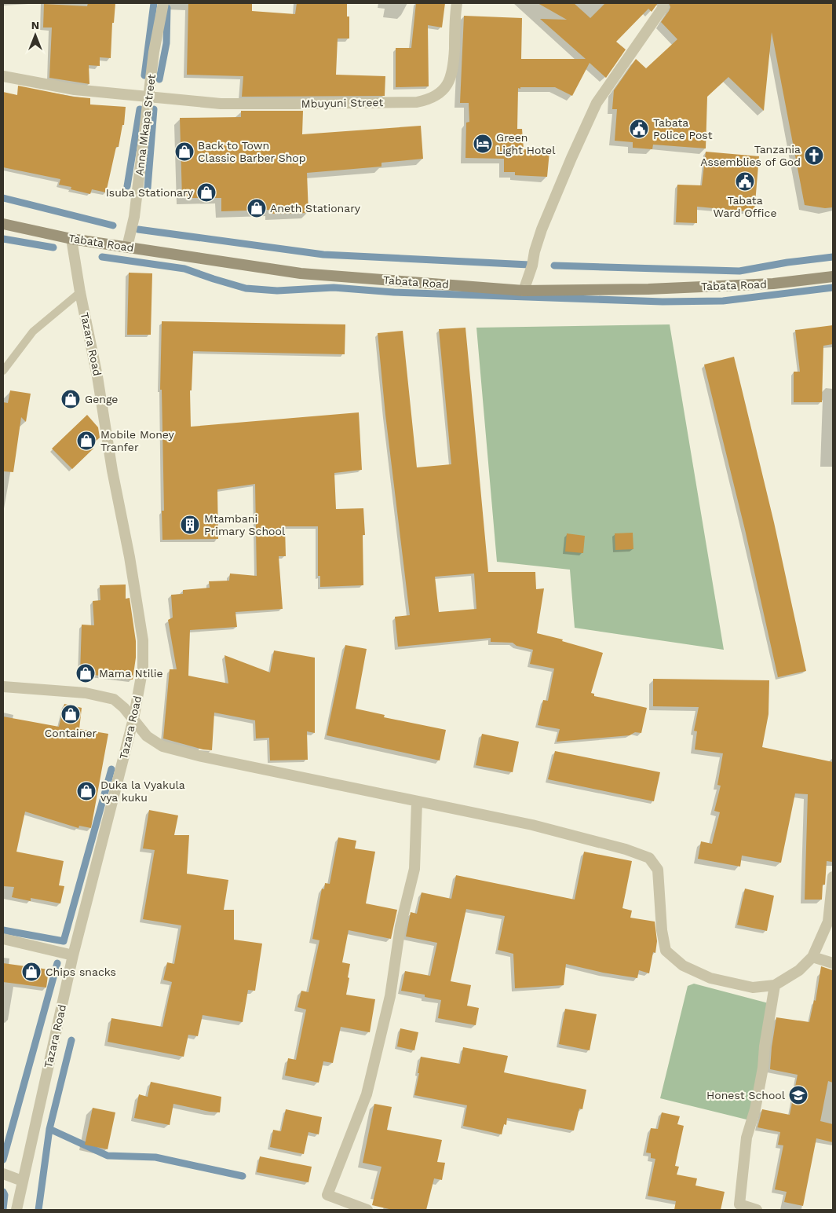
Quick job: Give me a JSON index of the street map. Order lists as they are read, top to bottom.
{
  "streets": {
    "main road": ["Tabata Road"],
    "street": ["Mbuyuni Street", "Anna Mkapa Street", "Tazara Road"]
  },
  "crossings": [
    ["Mbuyuni Street", "Anna Mkapa Street"],
    ["Anna Mkapa Street", "Tabata Road"],
    ["Tabata Road", "Tazara Road"]
  ],
  "places": {
    "public building": ["Tabata Police Post", "Tabata Ward Office"],
    "hotel": ["Green Light Hotel"],
    "shop": [
      "Back to Town Classic Barber Shop",
      "Isuba Stationary",
      "Aneth Stationary",
      "Genge",
      "Mobile Money Tranfer",
      "Mama Ntilie",
      "Container",
      "Duka la Vyakula vya kuku",
      "Chips snacks"
    ],
    "church": ["Tanzania Assemblies of God"],
    "building": ["Mtambani Primary School"],
    "school or university": ["Honest School"]
  },
  "north": "top"
}
